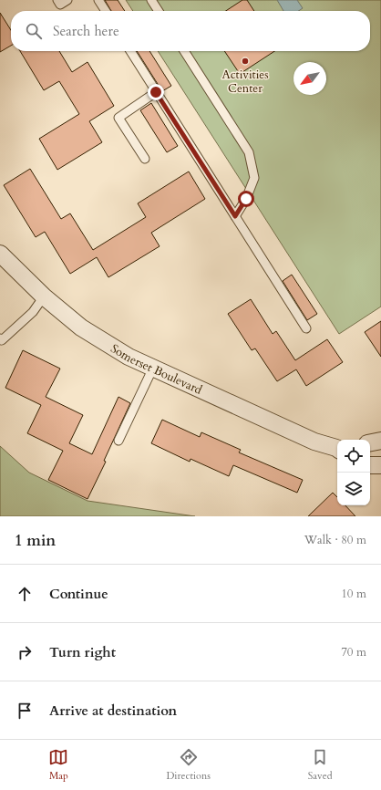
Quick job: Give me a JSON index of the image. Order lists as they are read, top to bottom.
{
  "streets": {
    "street": ["Somerset Boulevard"]
  },
  "places": ["Activities Center"],
  "north": "bottom left",
  "page": {
    "search": "Search here",
    "heading": ["1 min", "Walk · 80 m"],
    "list": [
      ["Continue", "10 m"],
      ["Turn right", "70 m"],
      "Arrive at destination"
    ],
    "nav": ["Map", "Directions", "Saved"]
  }
}
